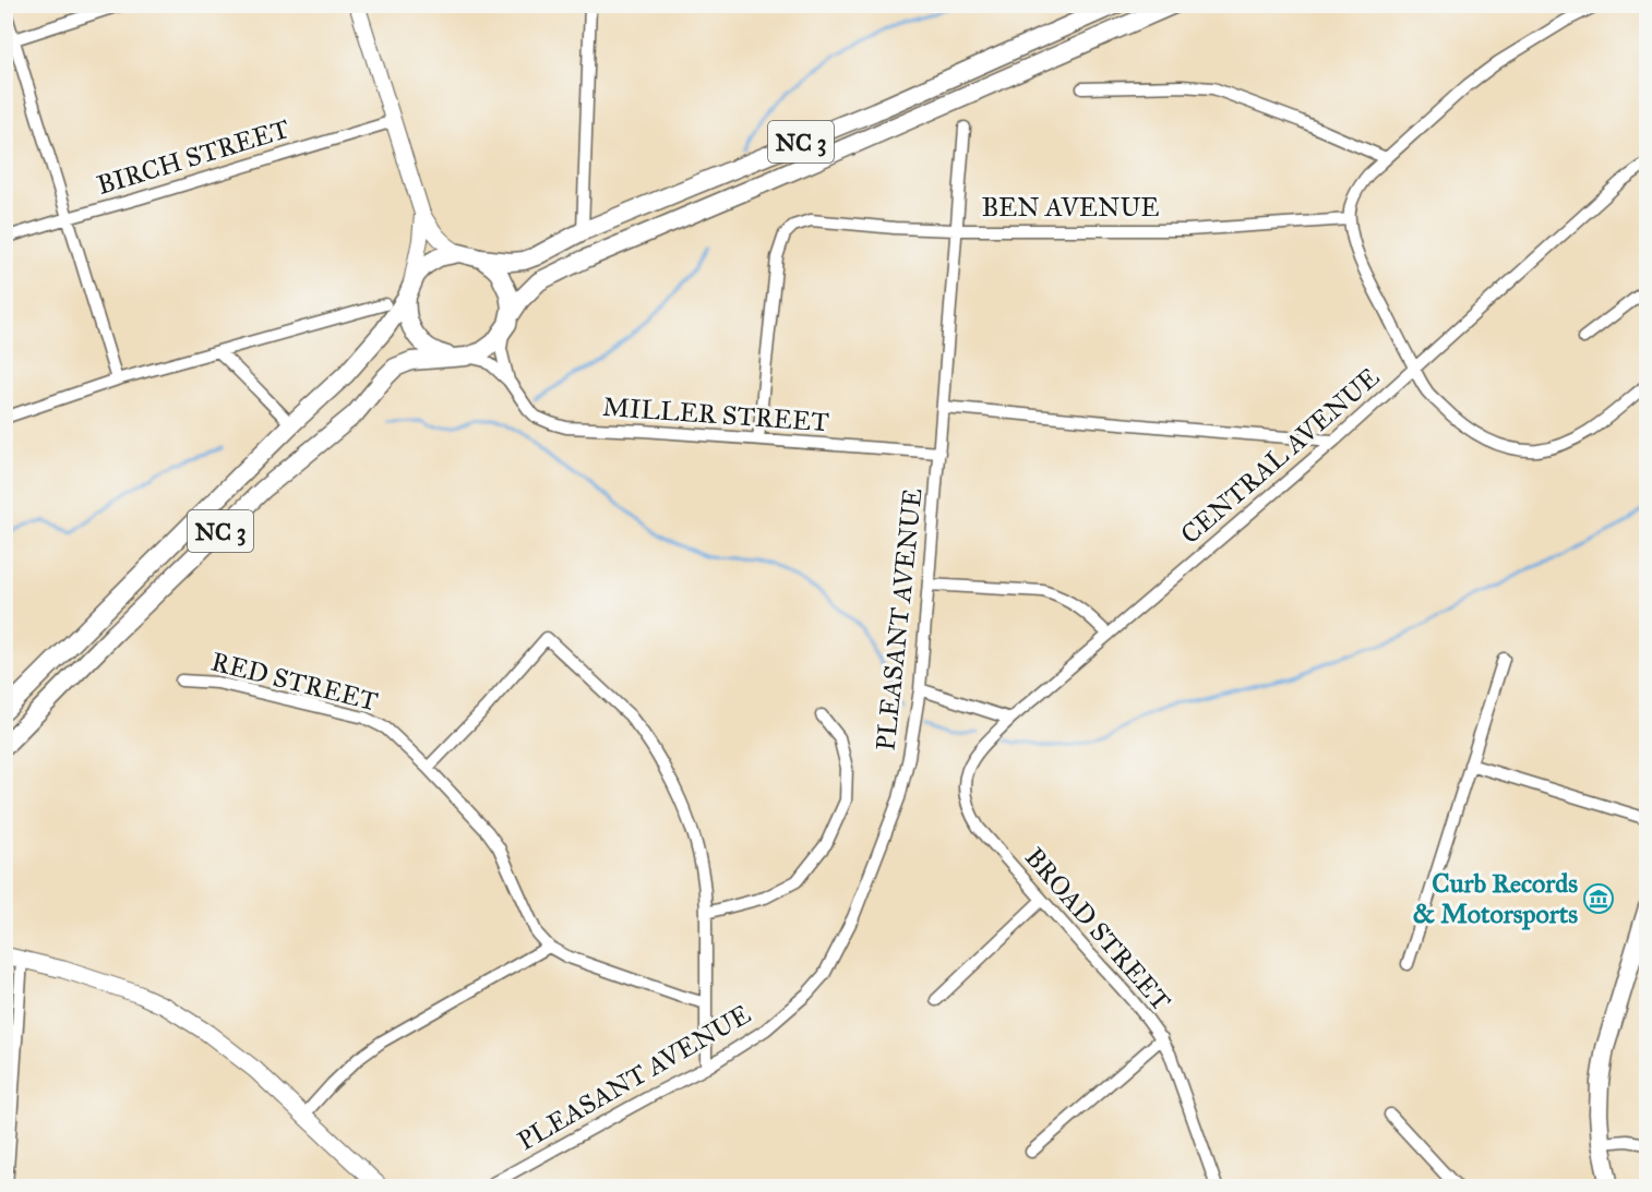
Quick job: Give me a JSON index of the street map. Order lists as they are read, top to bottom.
{
  "streets": {
    "main road": ["NC 3"],
    "street": [
      "BIRCH STREET",
      "BEN AVENUE",
      "MILLER STREET",
      "CENTRAL AVENUE",
      "PLEASANT AVENUE",
      "RED STREET",
      "BROAD STREET"
    ]
  },
  "crossings": [
    ["NC 3", "MILLER STREET"],
    ["BEN AVENUE", "MILLER STREET"],
    ["BEN AVENUE", "PLEASANT AVENUE"],
    ["MILLER STREET", "PLEASANT AVENUE"],
    ["CENTRAL AVENUE", "BROAD STREET"]
  ],
  "places": {
    "museum": ["Curb Records & Motorsports"]
  }
}
